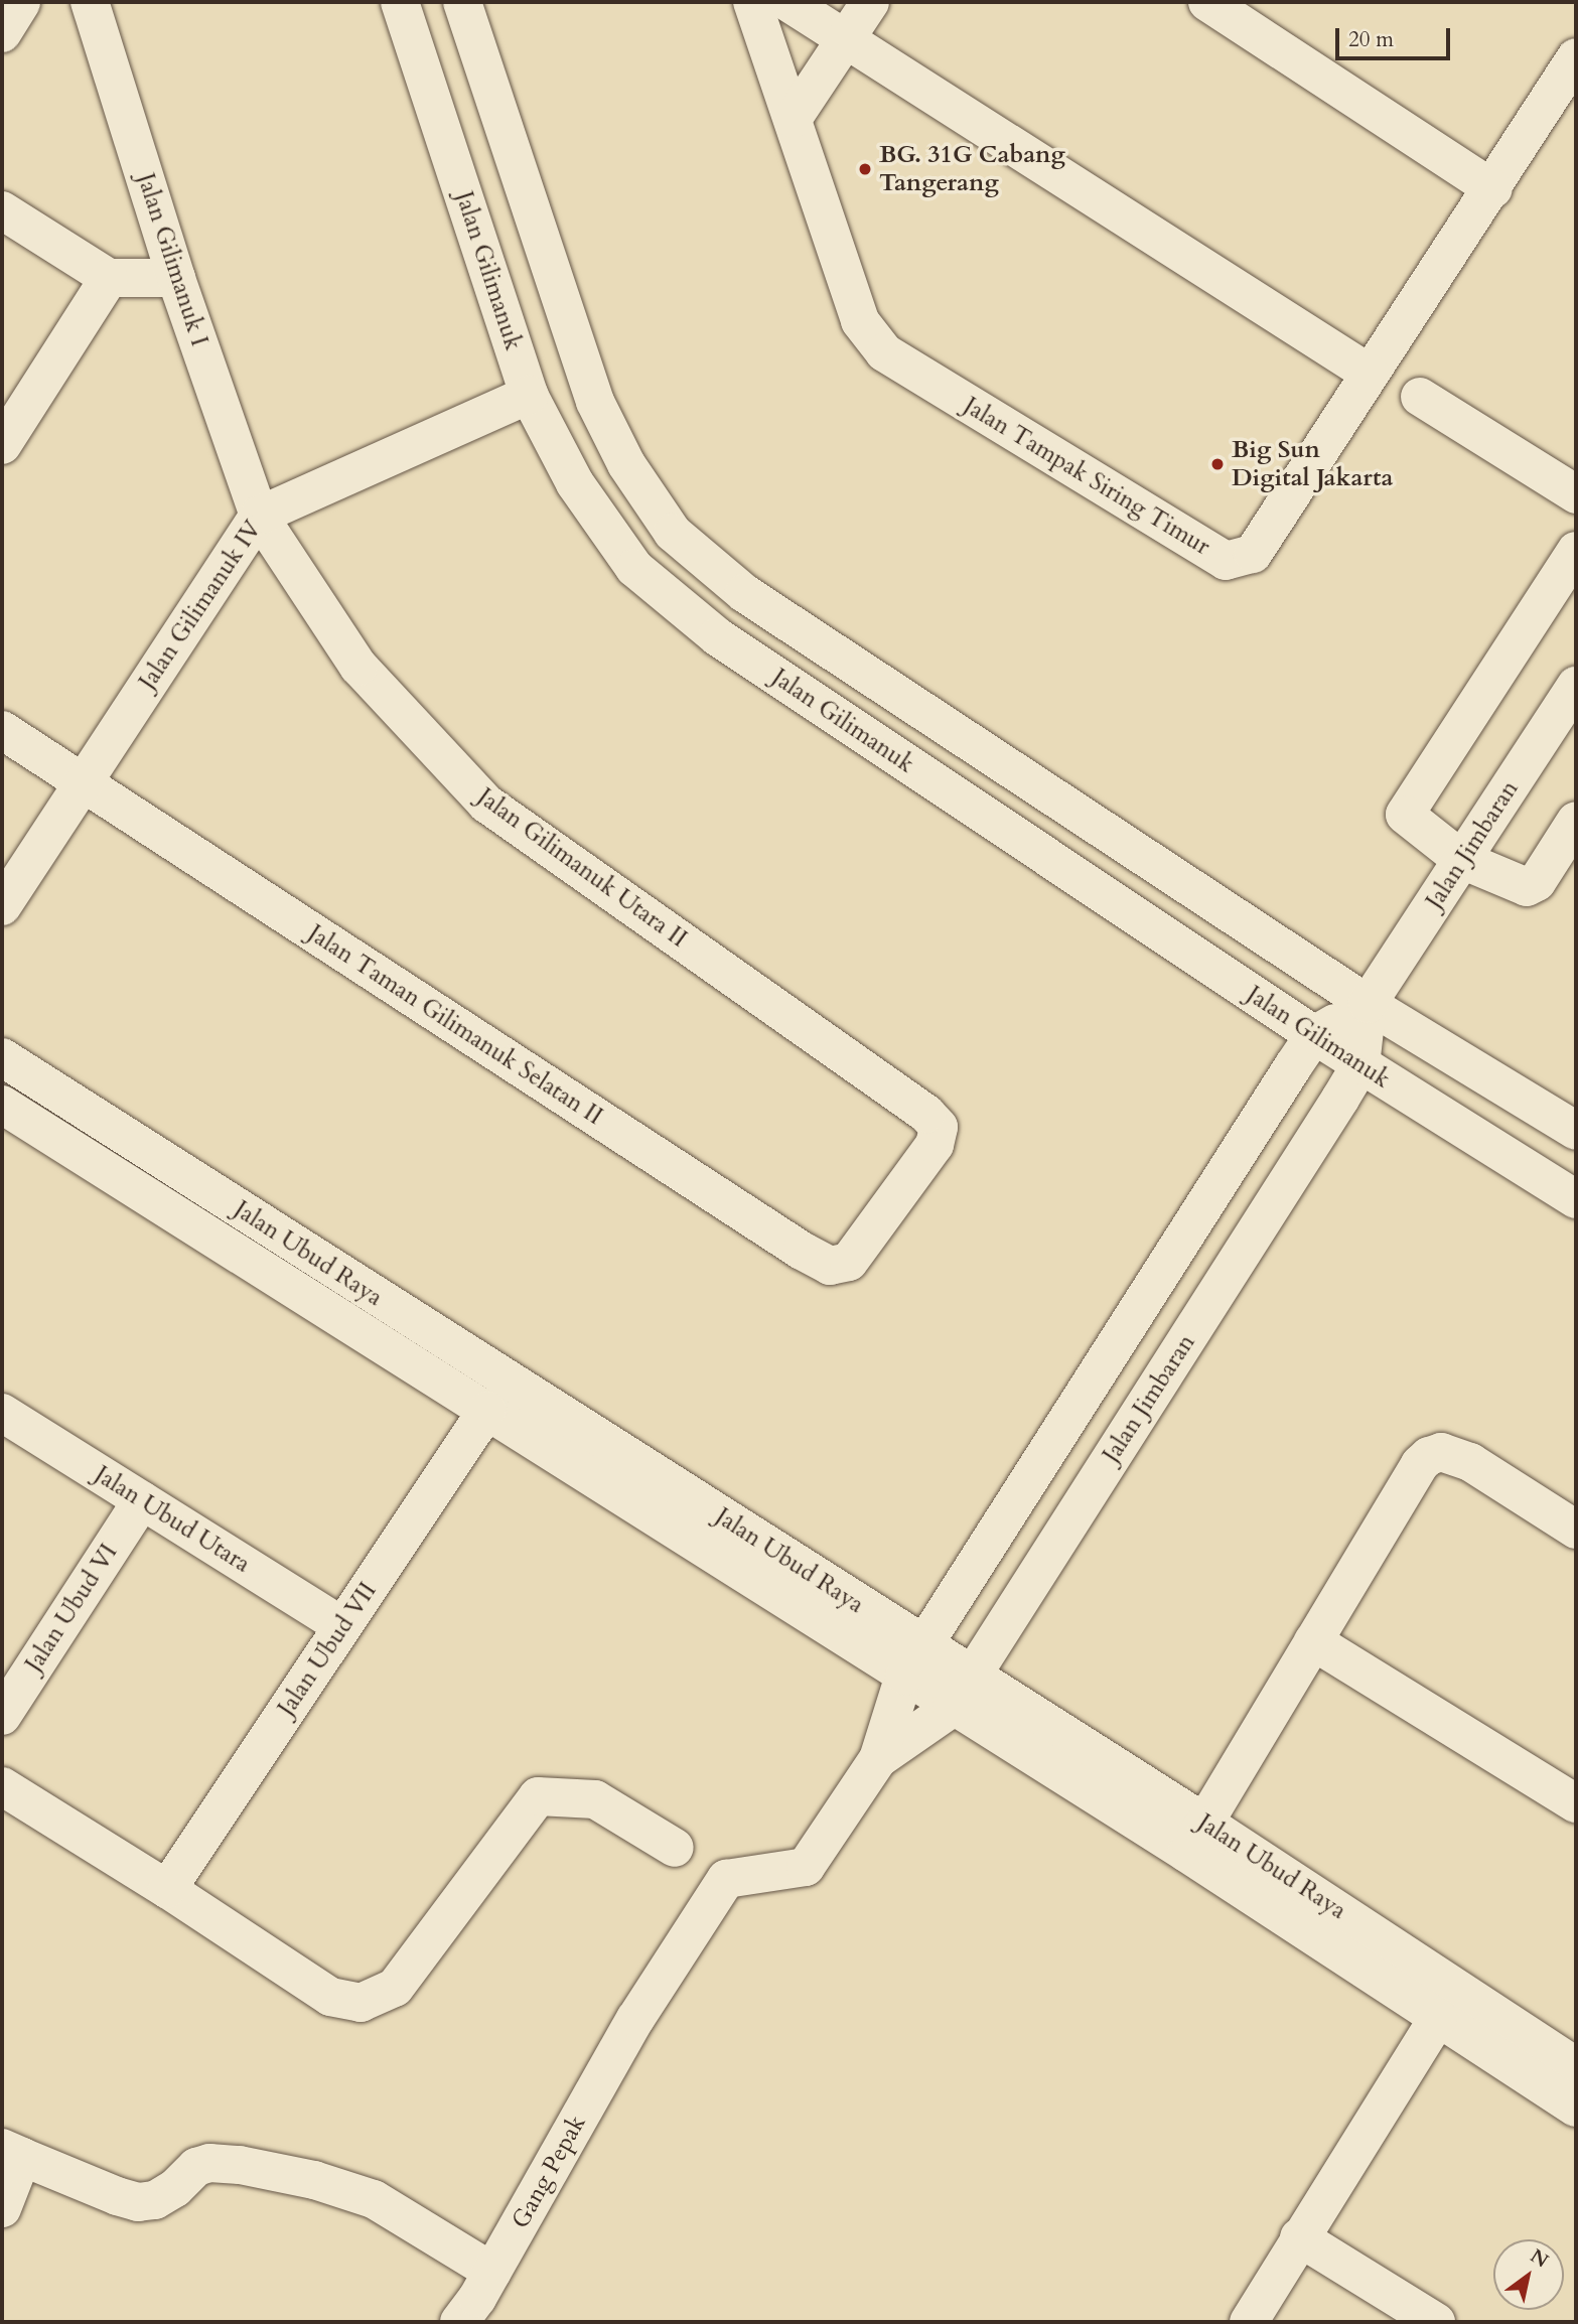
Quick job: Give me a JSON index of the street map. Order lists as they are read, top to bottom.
{
  "streets": {
    "street": [
      "Jalan Gilimanuk I",
      "Jalan Gilimanuk",
      "Jalan Tampak Siring Timur",
      "Jalan Gilimanuk IV",
      "Jalan Jimbaran",
      "Jalan Gilimanuk Utara II",
      "Jalan Taman Gilimanuk Selatan II",
      "Jalan Ubud Raya",
      "Jalan Ubud Utara",
      "Jalan Ubud VI",
      "Jalan Ubud VII",
      "Gang Pepak"
    ]
  },
  "crossings": [
    ["Jalan Gilimanuk I", "Jalan Gilimanuk IV"],
    ["Jalan Gilimanuk I", "Jalan Gilimanuk Utara II"],
    ["Jalan Gilimanuk", "Jalan Gilimanuk IV"],
    ["Jalan Gilimanuk", "Jalan Jimbaran"],
    ["Jalan Gilimanuk IV", "Jalan Gilimanuk Utara II"],
    ["Jalan Gilimanuk IV", "Jalan Taman Gilimanuk Selatan II"],
    ["Jalan Jimbaran", "Jalan Ubud Raya"],
    ["Jalan Jimbaran", "Gang Pepak"],
    ["Jalan Gilimanuk Utara II", "Jalan Taman Gilimanuk Selatan II"],
    ["Jalan Ubud Raya", "Jalan Ubud VII"],
    ["Jalan Ubud Utara", "Jalan Ubud VI"],
    ["Jalan Ubud Utara", "Jalan Ubud VII"]
  ],
  "places": ["BG. 31G Cabang Tangerang", "Big Sun Digital Jakarta"],
  "scale_bar": "20 m",
  "north": "top right"
}
